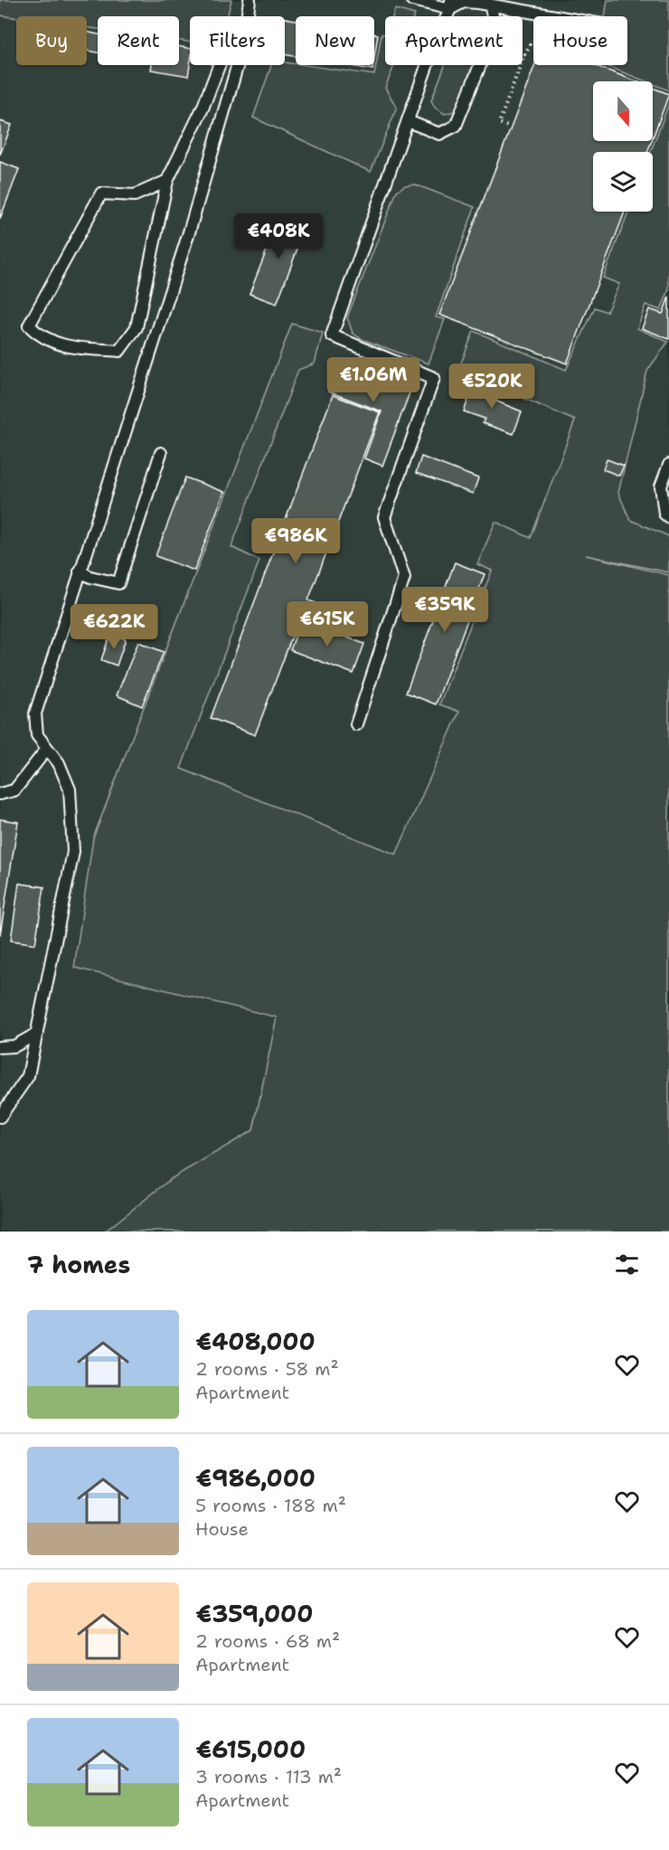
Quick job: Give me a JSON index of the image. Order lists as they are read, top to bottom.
{
  "north": "bottom",
  "page": {
    "chip": [
      "Buy",
      "Rent",
      "Filters",
      "New",
      "Apartment",
      "House"
    ],
    "price": [
      "€408K",
      "€1.06M",
      "€520K",
      "€986K",
      "€359K",
      "€615K",
      "€622K"
    ],
    "heading": "7 homes",
    "list": [
      {
        "name": "€408,000",
        "note": "2 rooms · 58 m² · Apartment"
      },
      {
        "name": "€986,000",
        "note": "5 rooms · 188 m² · House"
      },
      {
        "name": "€359,000",
        "note": "2 rooms · 68 m² · Apartment"
      },
      {
        "name": "€615,000",
        "note": "3 rooms · 113 m² · Apartment"
      }
    ]
  }
}
